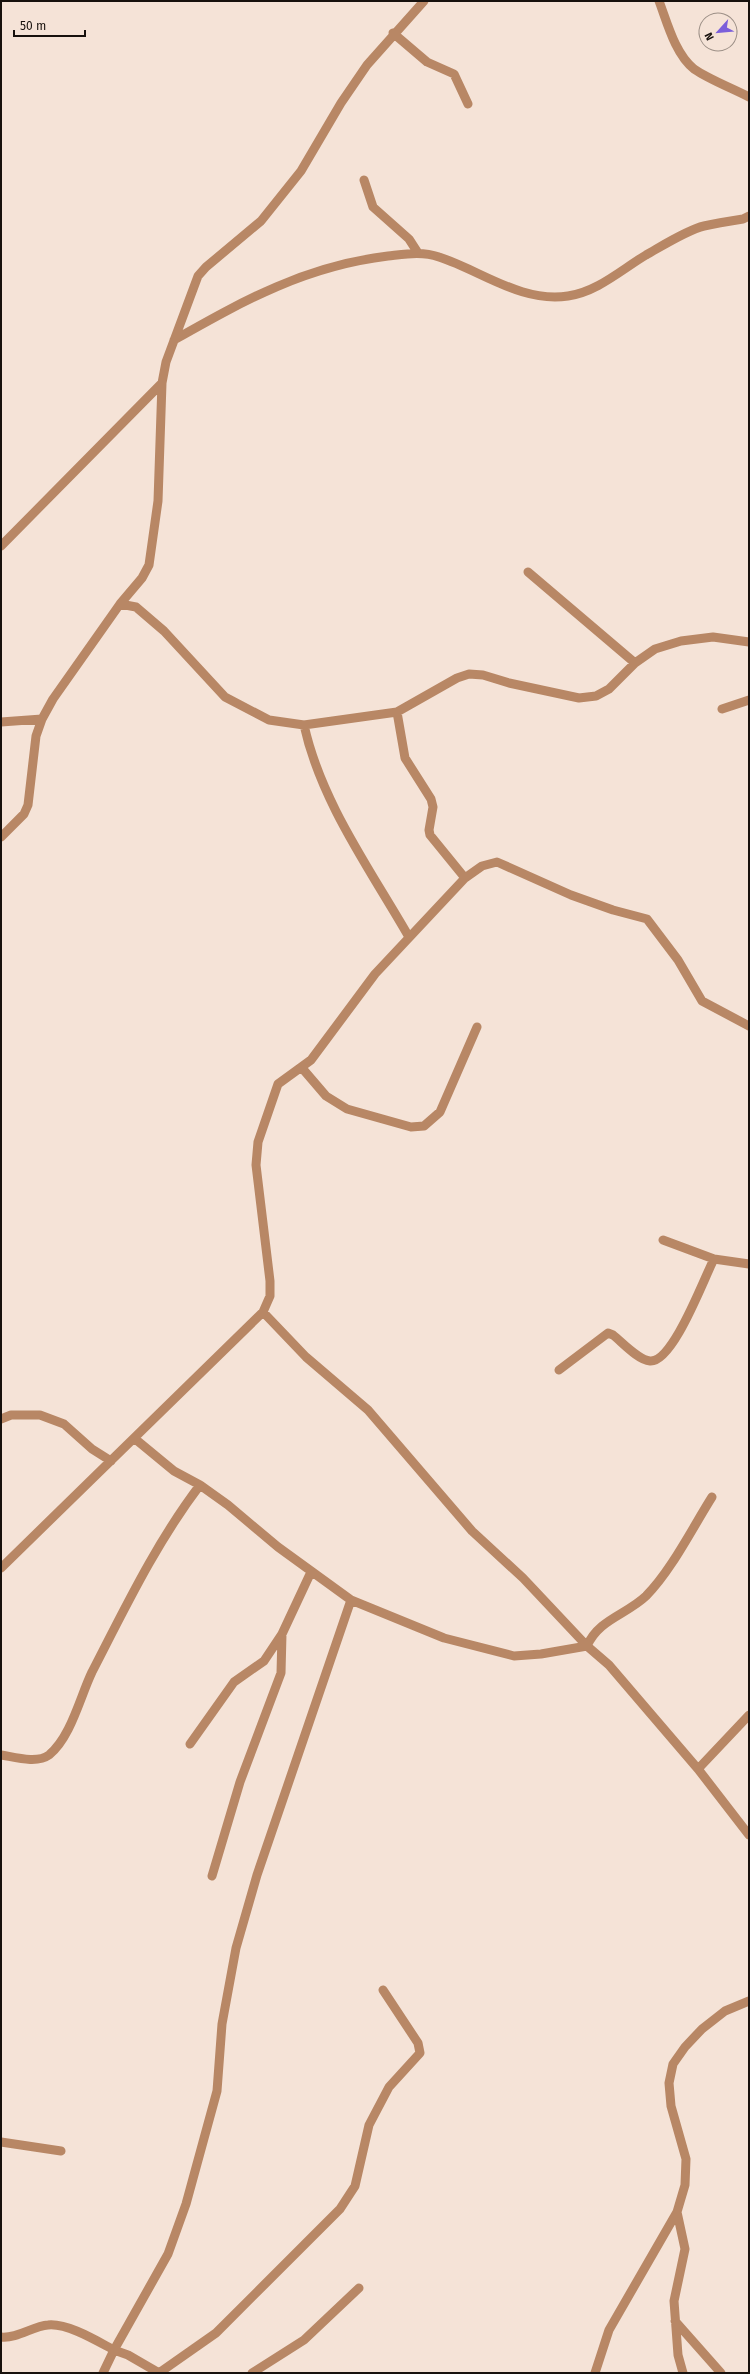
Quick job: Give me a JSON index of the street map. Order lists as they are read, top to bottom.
{
  "scale_bar": "50 m",
  "north": "bottom left"
}
